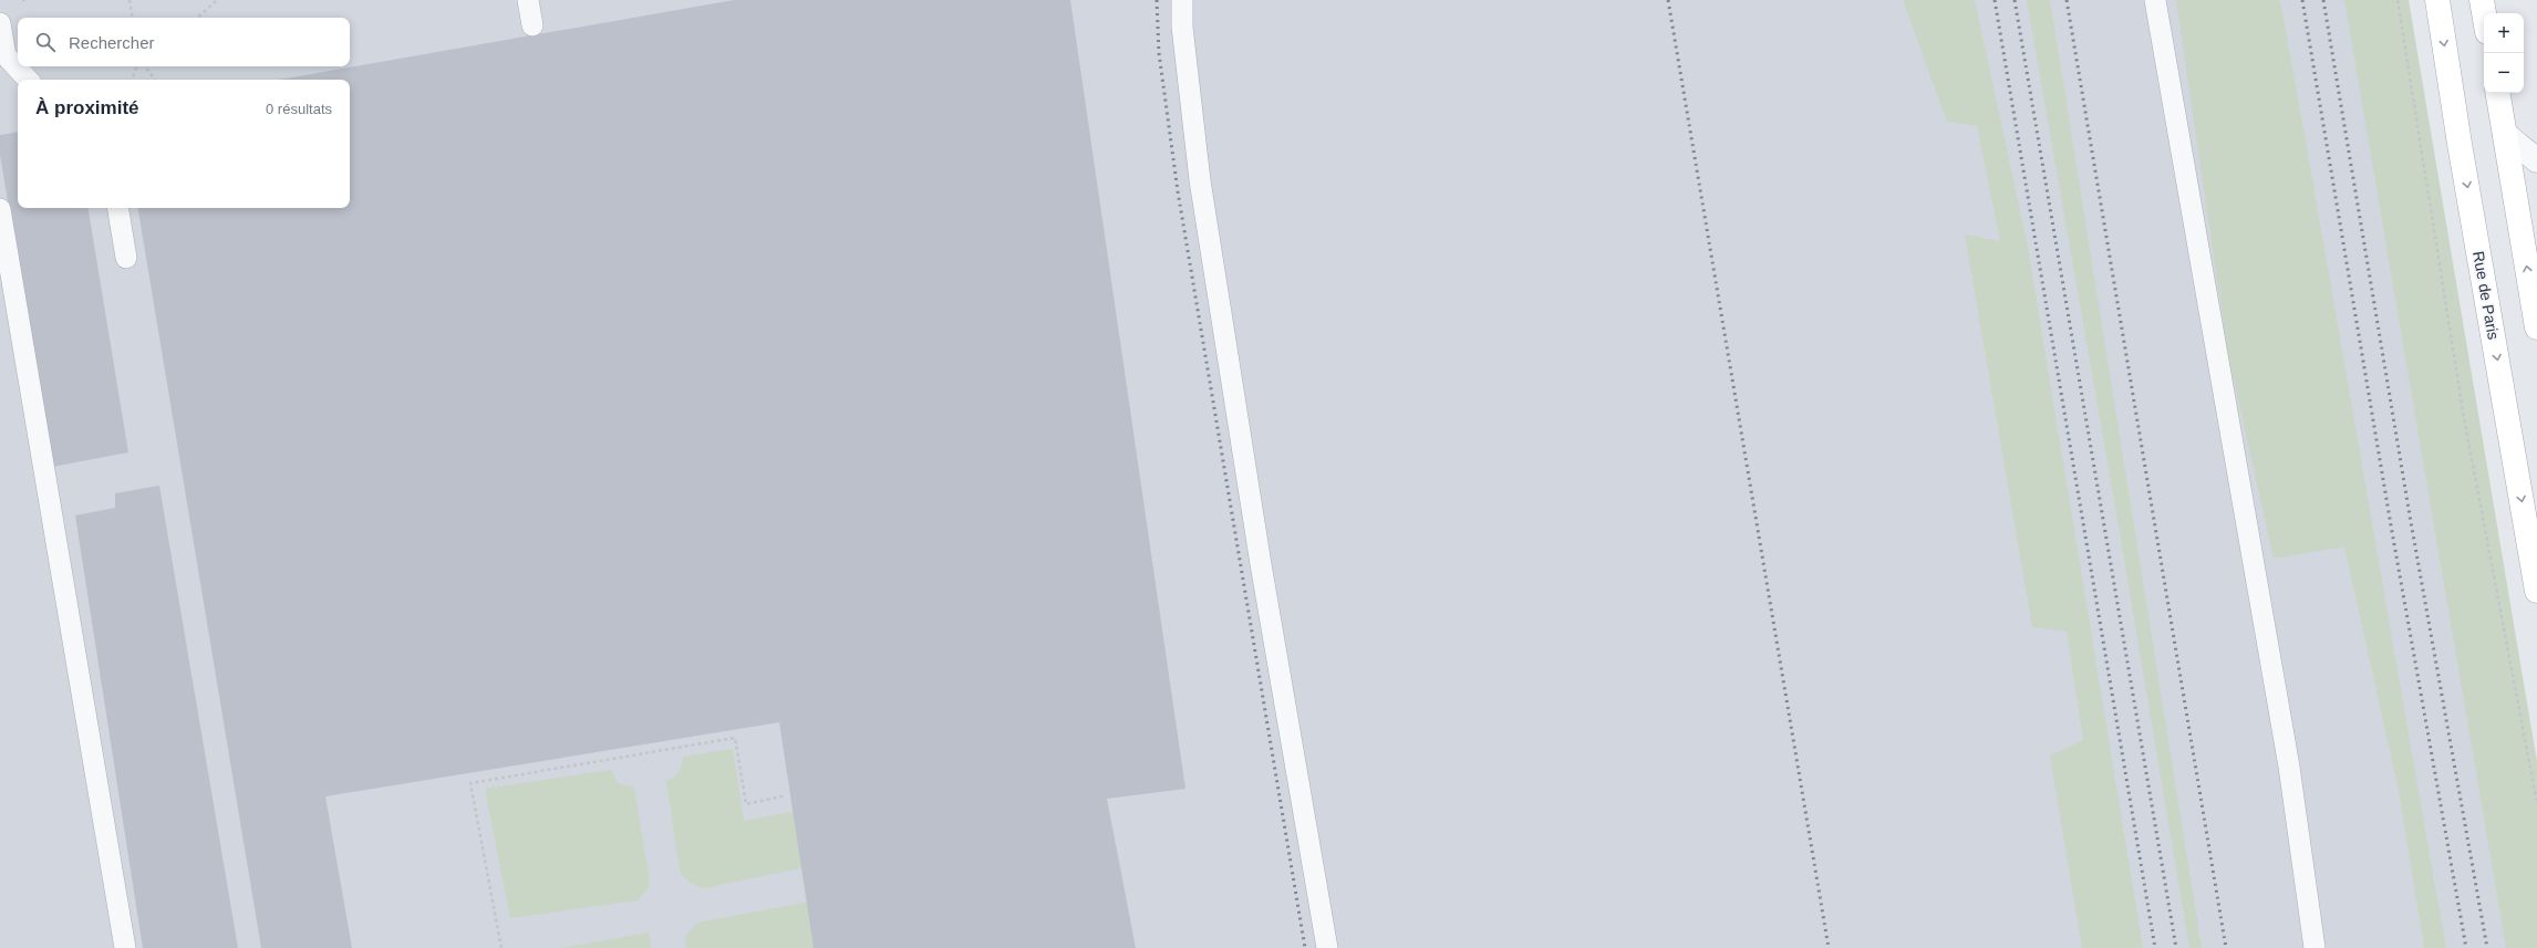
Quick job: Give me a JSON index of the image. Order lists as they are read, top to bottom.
{
  "streets": {
    "main road": ["Rue de Paris"]
  },
  "page": {
    "map_buttons": ["+", "−"],
    "search": "Rechercher",
    "heading": ["À proximité", "0 résultats"]
  }
}
